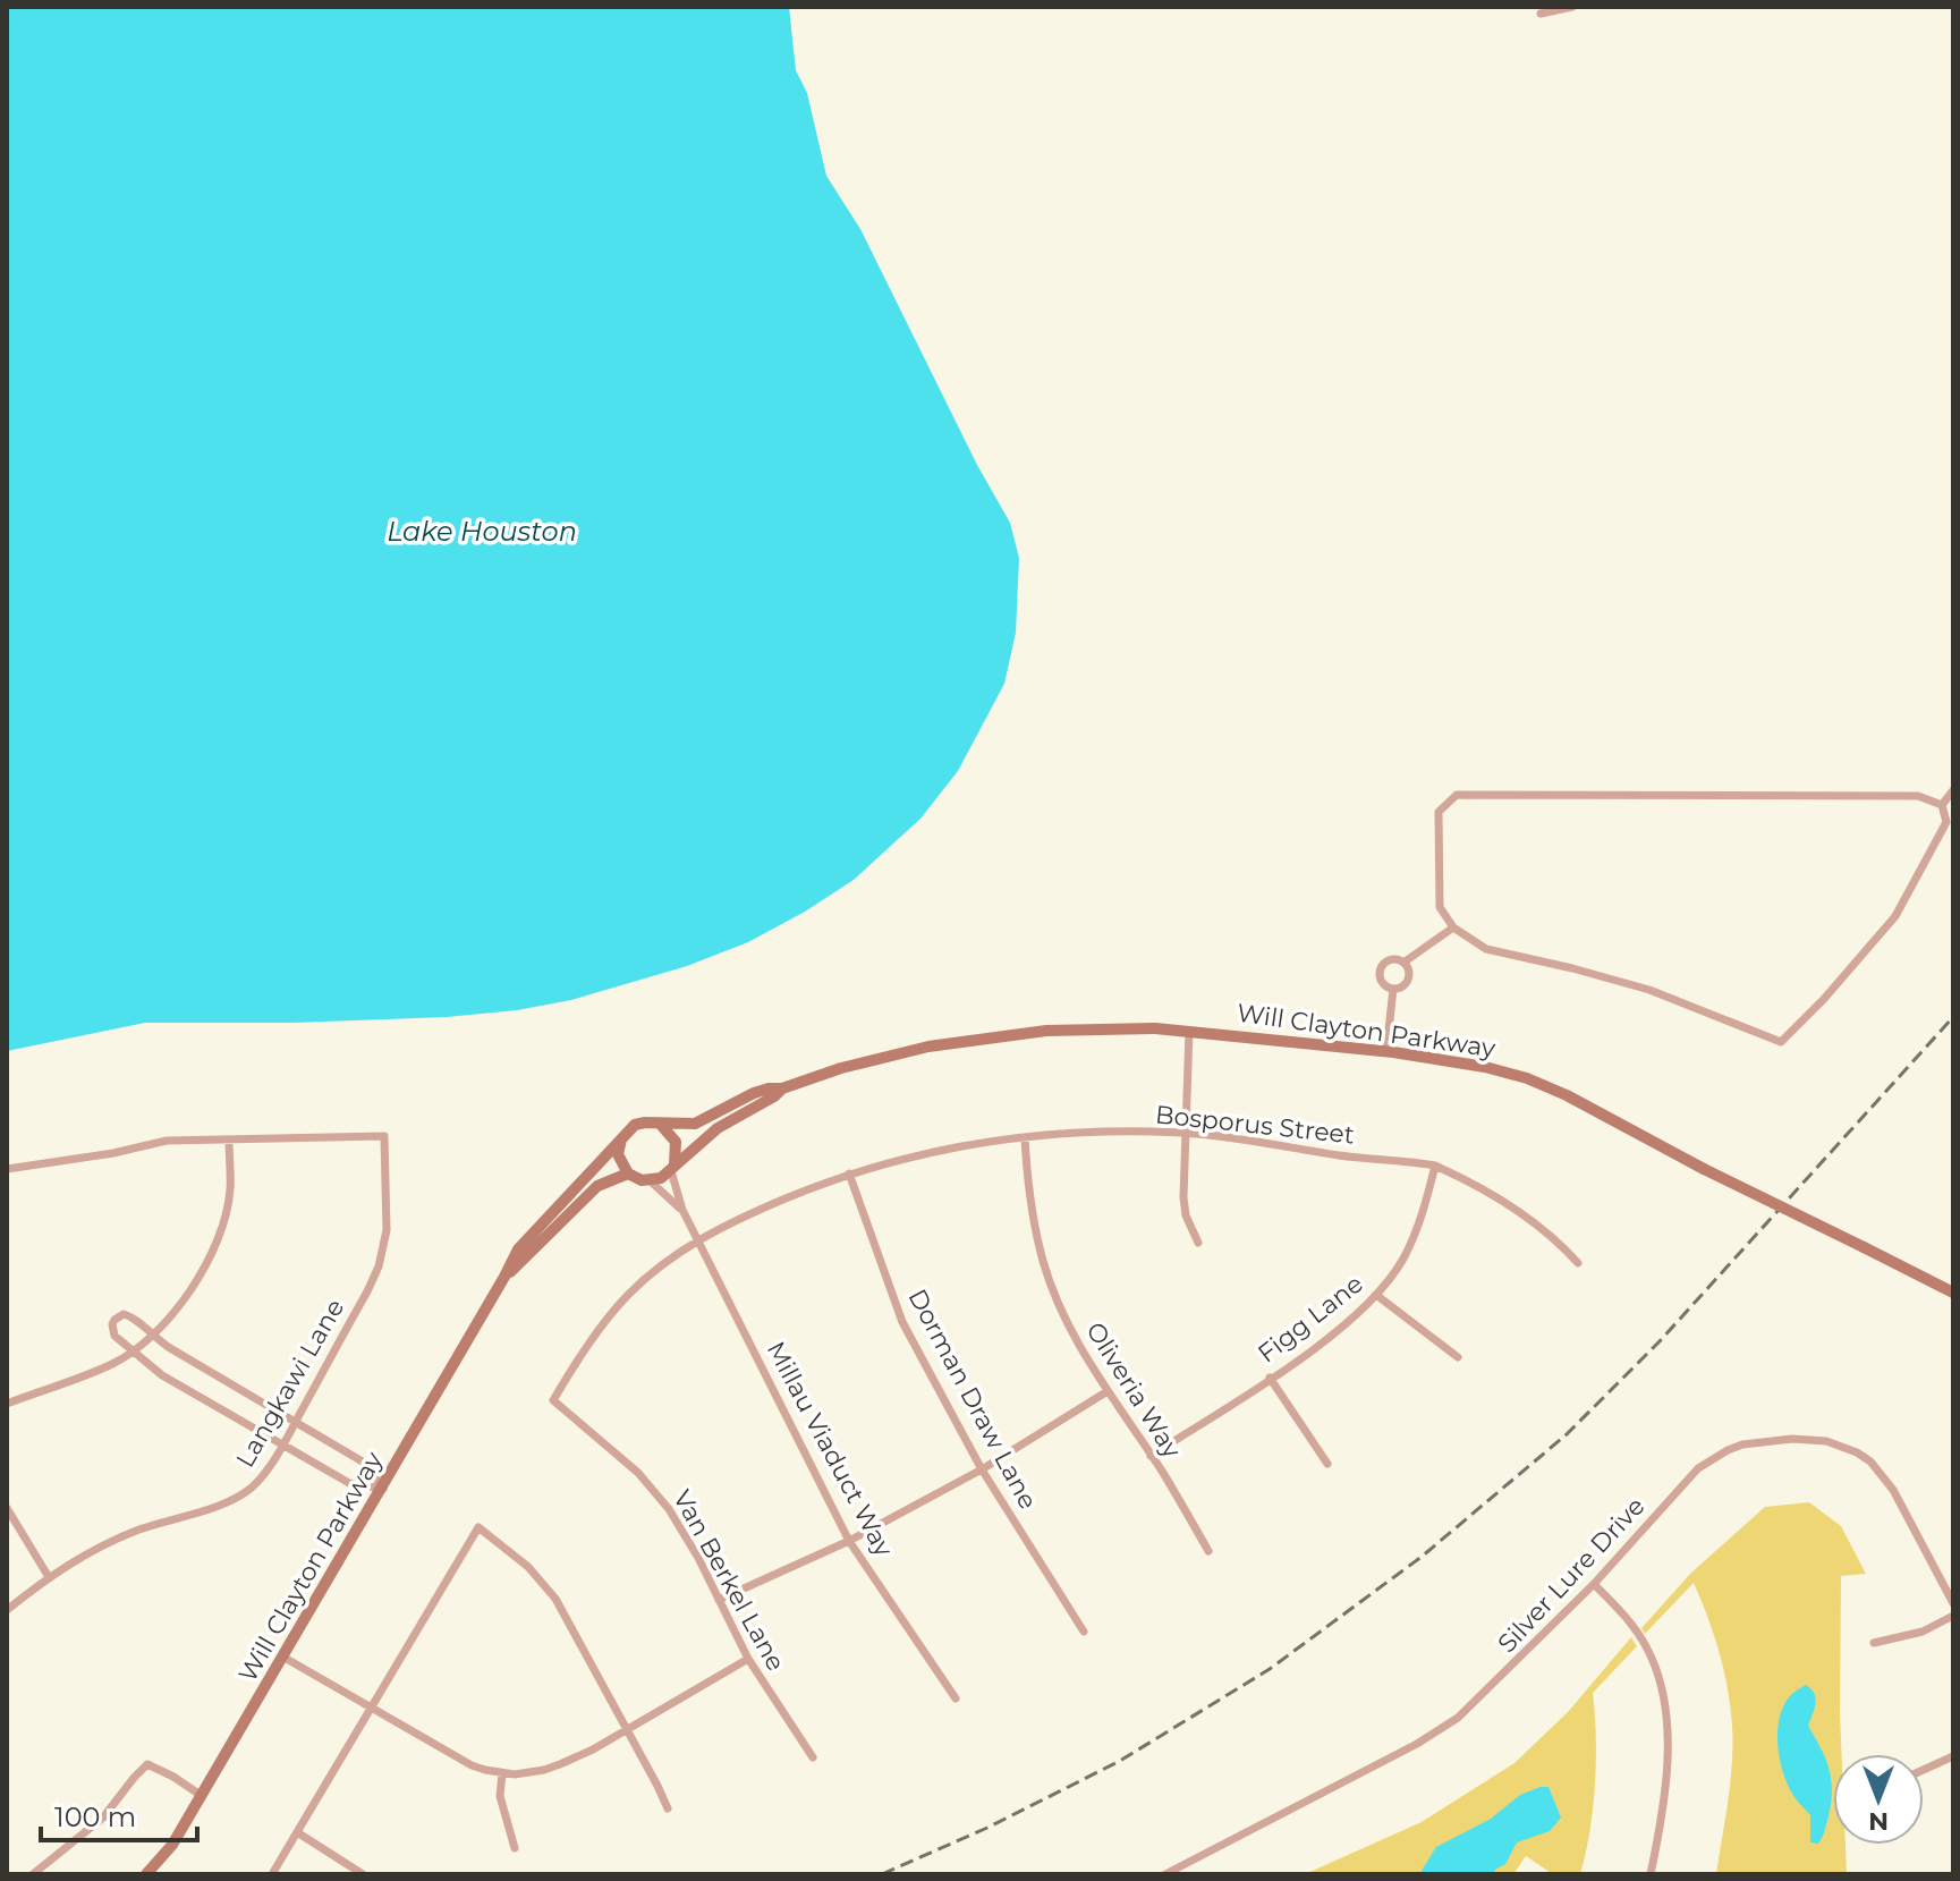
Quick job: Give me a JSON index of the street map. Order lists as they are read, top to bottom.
{
  "streets": {
    "street": [
      "Will Clayton Parkway",
      "Bosporus Street",
      "Figg Lane",
      "Langkawi Lane",
      "Oliveria Way",
      "Dorman Draw Lane",
      "Millau Viaduct Way",
      "Silver Lure Drive",
      "Van Berkel Lane"
    ]
  },
  "crossings": [
    ["Will Clayton Parkway", "Millau Viaduct Way"],
    ["Bosporus Street", "Figg Lane"],
    ["Bosporus Street", "Oliveria Way"],
    ["Bosporus Street", "Dorman Draw Lane"],
    ["Bosporus Street", "Millau Viaduct Way"],
    ["Bosporus Street", "Van Berkel Lane"],
    ["Figg Lane", "Oliveria Way"]
  ],
  "water": ["Lake Houston"],
  "scale_bar": "100 m",
  "north": "bottom"
}
